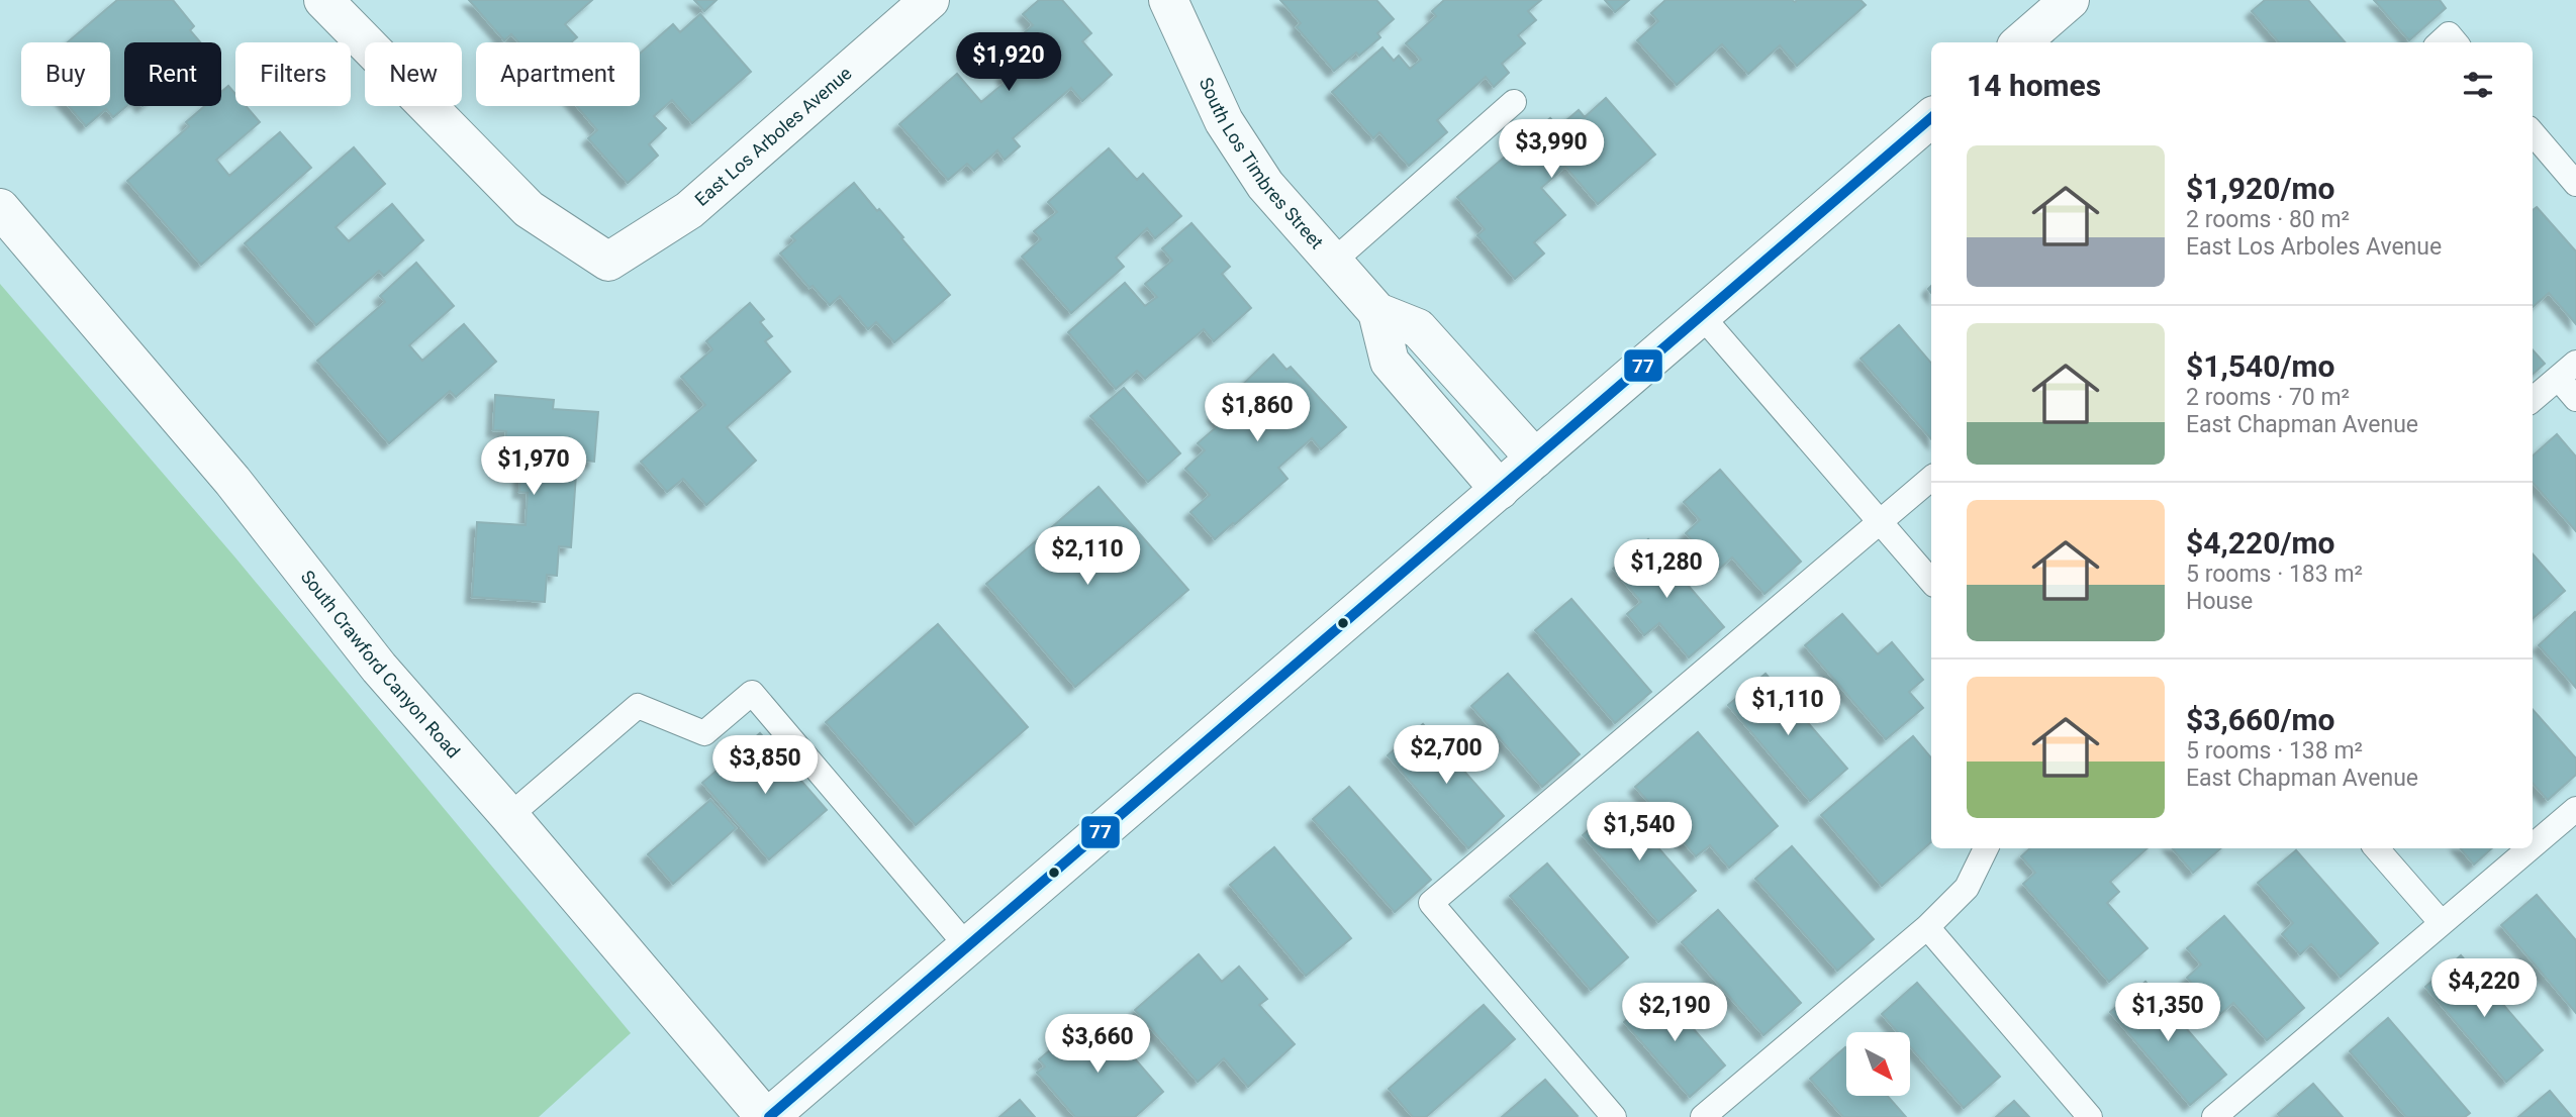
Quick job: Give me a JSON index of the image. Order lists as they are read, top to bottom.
{
  "streets": {
    "main road": ["East Los Arboles Avenue", "South Los Timbres Street", "South Crawford Canyon Road"]
  },
  "lines": ["transit line 77"],
  "north": "bottom right",
  "page": {
    "price": [
      "$1,920",
      "$3,990",
      "$1,860",
      "$1,970",
      "$2,110",
      "$1,280",
      "$1,110",
      "$2,700",
      "$3,850",
      "$1,540",
      "$4,220",
      "$2,190",
      "$1,350",
      "$3,660"
    ],
    "chip": [
      "Buy",
      "Rent",
      "Filters",
      "New",
      "Apartment"
    ],
    "heading": "14 homes",
    "list": [
      {
        "name": "$1,920/mo",
        "note": "2 rooms · 80 m² · East Los Arboles Avenue"
      },
      {
        "name": "$1,540/mo",
        "note": "2 rooms · 70 m² · East Chapman Avenue"
      },
      {
        "name": "$4,220/mo",
        "note": "5 rooms · 183 m² · House"
      },
      {
        "name": "$3,660/mo",
        "note": "5 rooms · 138 m² · East Chapman Avenue"
      }
    ]
  }
}
